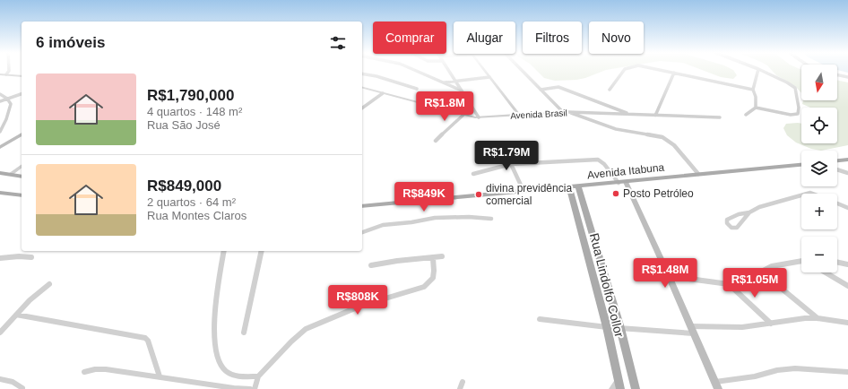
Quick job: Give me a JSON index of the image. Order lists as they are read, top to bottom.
{
  "streets": {
    "main road": ["Avenida Itabuna", "Rua Lindolfo Collor"],
    "street": ["Avenida Brasil"]
  },
  "crossings": [
    ["Avenida Itabuna", "Rua Lindolfo Collor"]
  ],
  "places": ["Posto Petróleo", "divina previdência comercial"],
  "north": "bottom",
  "page": {
    "chip": [
      "Comprar",
      "Alugar",
      "Filtros",
      "Novo"
    ],
    "heading": "6 imóveis",
    "map_buttons": ["+", "−"],
    "list": [
      {
        "name": "R$1,790,000",
        "note": "4 quartos · 148 m² · Rua São José"
      },
      {
        "name": "R$849,000",
        "note": "2 quartos · 64 m² · Rua Montes Claros"
      }
    ],
    "price": [
      "R$1.8M",
      "R$1.79M",
      "R$849K",
      "R$1.48M",
      "R$1.05M",
      "R$808K"
    ]
  }
}
